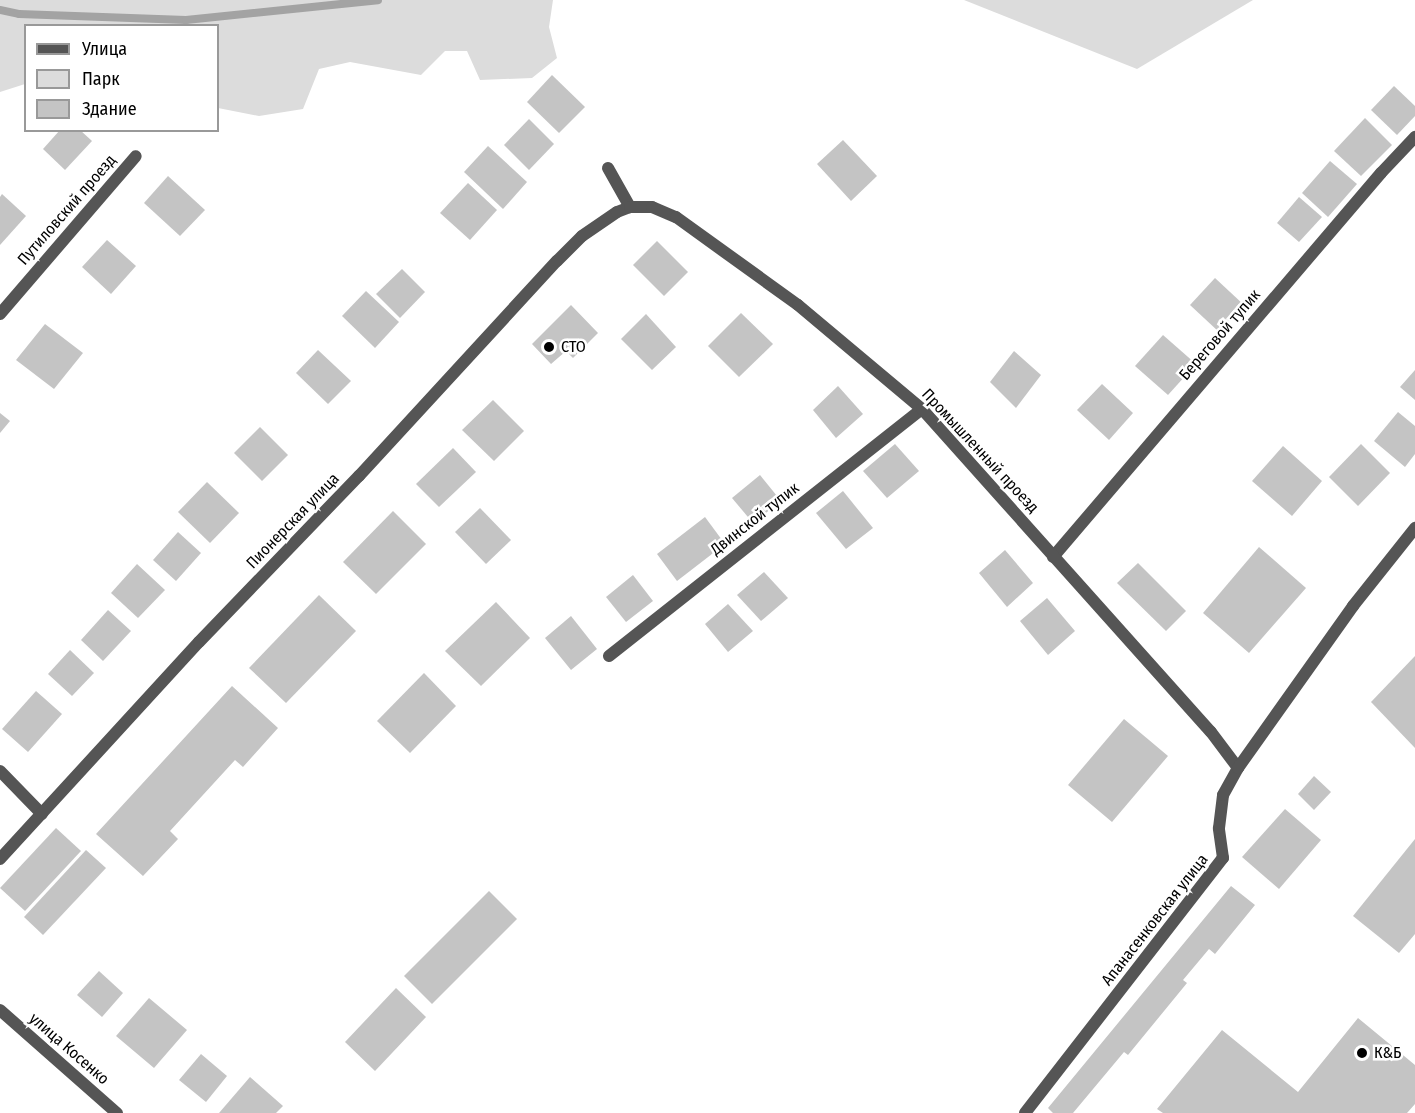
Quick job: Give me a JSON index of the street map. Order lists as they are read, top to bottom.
{
  "streets": {
    "street": [
      "Путиловский проезд",
      "Береговой тупик",
      "Промышленный проезд",
      "Двинской тупик",
      "Пионерская улица",
      "Апанасенковская улица",
      "улица Косенко"
    ]
  },
  "crossings": [
    ["Береговой тупик", "Промышленный проезд"],
    ["Промышленный проезд", "Двинской тупик"],
    ["Промышленный проезд", "Пионерская улица"],
    ["Промышленный проезд", "Апанасенковская улица"]
  ],
  "places": ["СТО", "К&Б"],
  "legend": ["Улица", "Парк", "Здание"]
}
